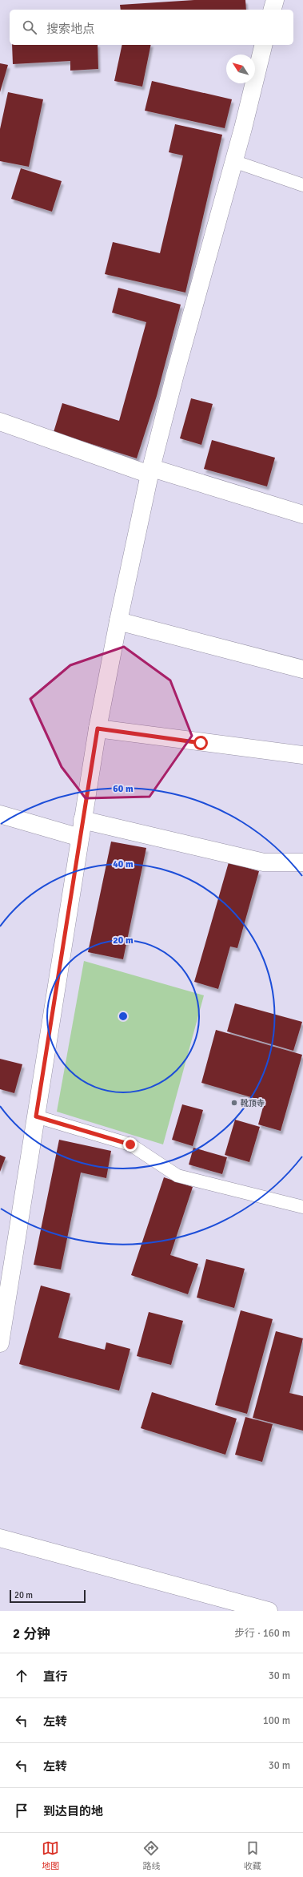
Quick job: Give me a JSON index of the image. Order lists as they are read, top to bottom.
{
  "places": ["靴顶寺"],
  "scale_bar": "20 m",
  "north": "top left",
  "page": {
    "search": "搜索地点",
    "scale": "20 m",
    "heading": ["2 分钟", "步行 · 160 m"],
    "list": [
      ["直行", "30 m"],
      ["左转", "100 m"],
      ["左转", "30 m"],
      "到达目的地"
    ],
    "nav": ["地图", "路线", "收藏"]
  },
  "rings": ["60 m", "40 m", "20 m"]
}
